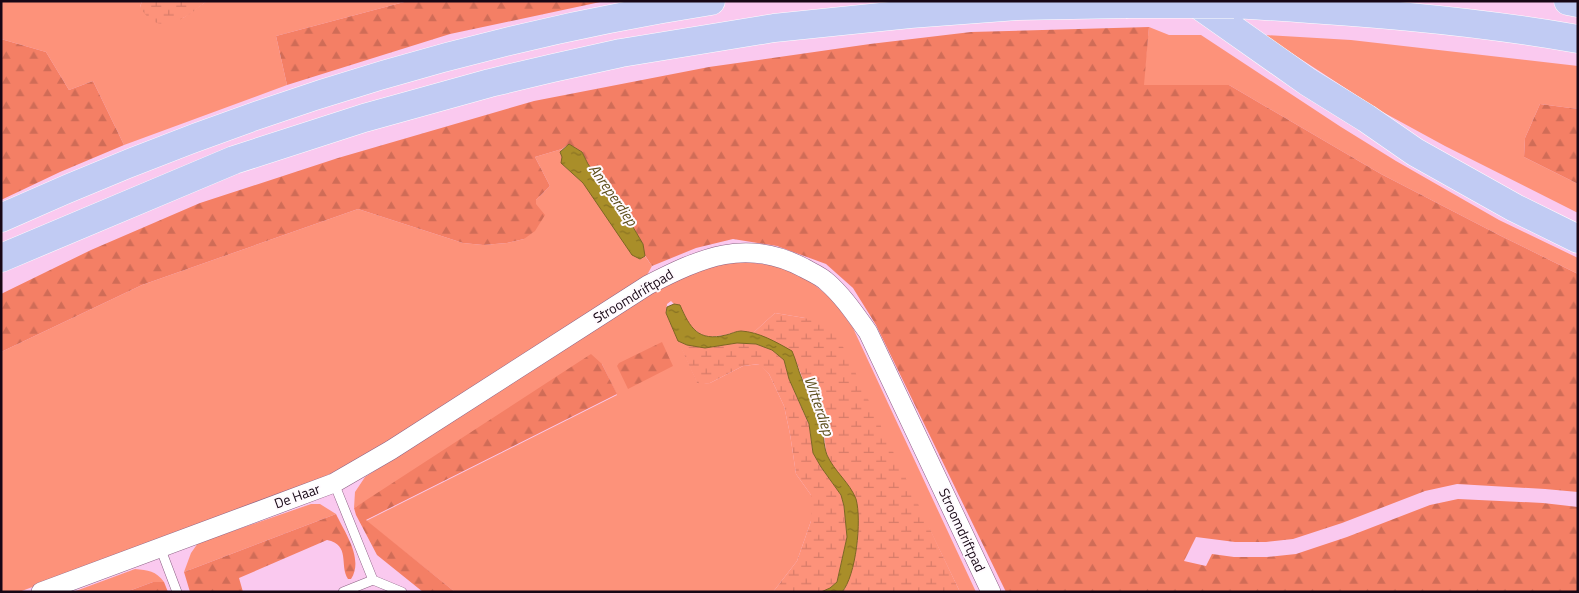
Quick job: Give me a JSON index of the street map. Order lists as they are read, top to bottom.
{
  "streets": {
    "street": ["Stroomdriftpad", "De Haar"]
  },
  "crossings": [
    ["Stroomdriftpad", "De Haar"]
  ],
  "water": ["Anreperdiep", "Witterdiep"]
}
